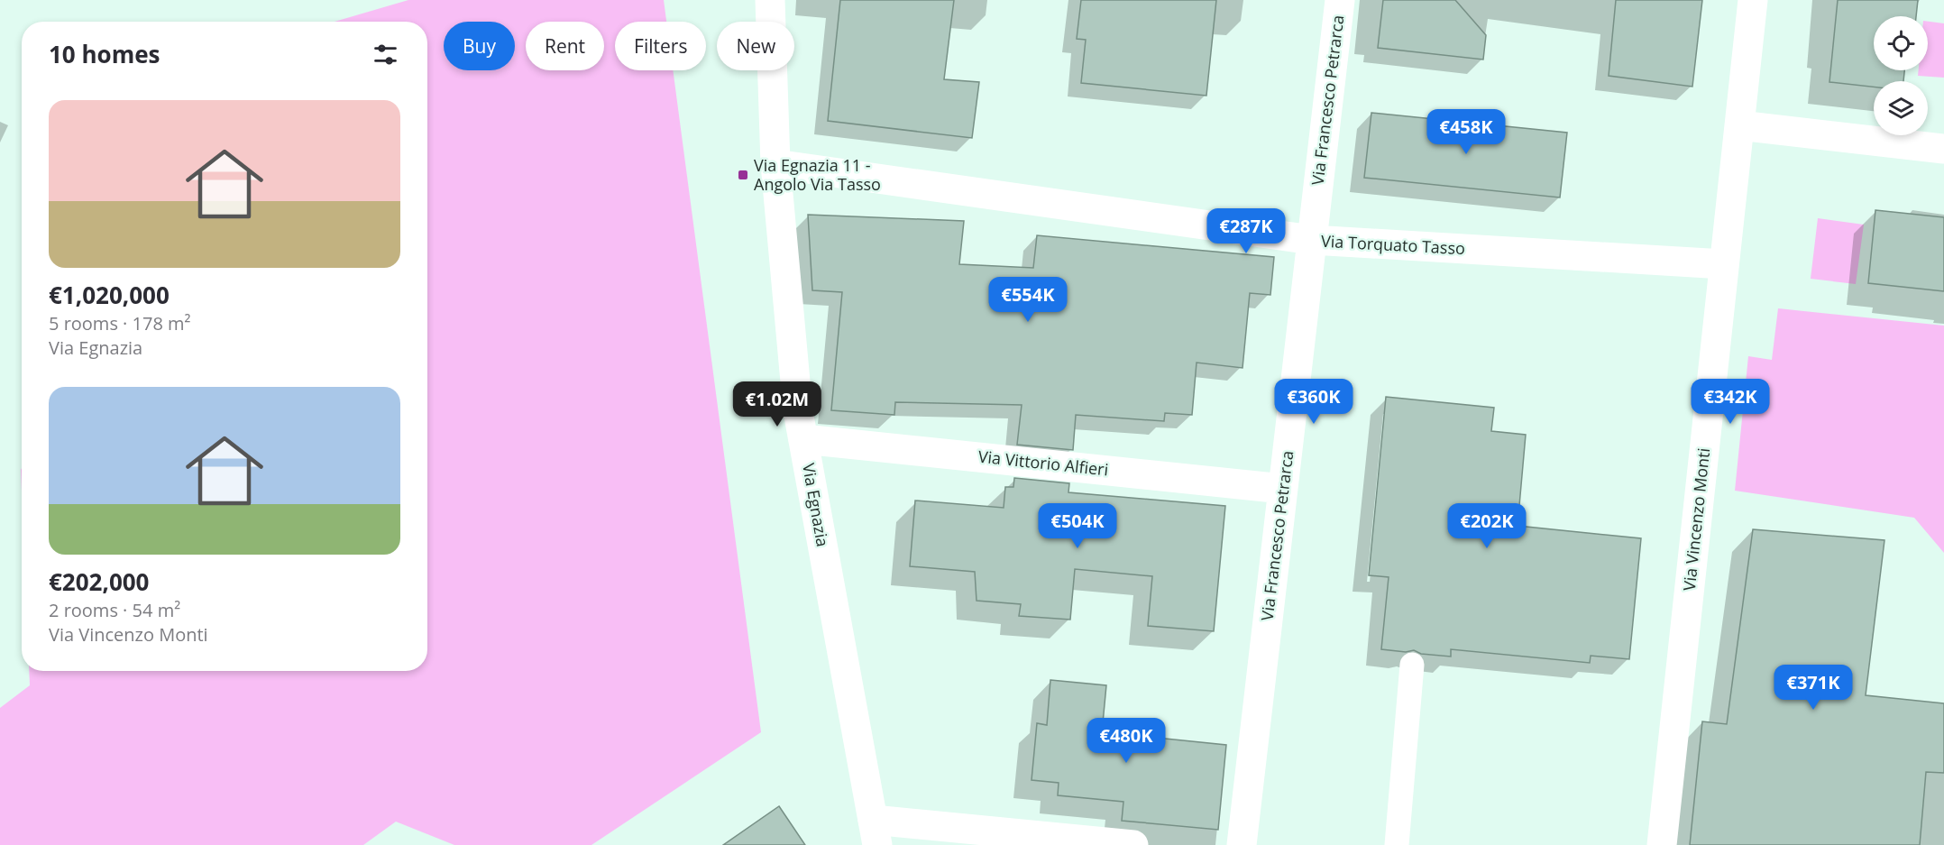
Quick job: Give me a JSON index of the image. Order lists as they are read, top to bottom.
{
  "streets": {
    "street": [
      "Via Francesco Petrarca",
      "Via Torquato Tasso",
      "Via Vittorio Alfieri",
      "Via Egnazia",
      "Via Vincenzo Monti"
    ]
  },
  "crossings": [
    ["Via Francesco Petrarca", "Via Torquato Tasso"],
    ["Via Francesco Petrarca", "Via Vittorio Alfieri"],
    ["Via Torquato Tasso", "Via Egnazia"],
    ["Via Torquato Tasso", "Via Vincenzo Monti"],
    ["Via Vittorio Alfieri", "Via Egnazia"]
  ],
  "places": {
    "transit": ["Via Egnazia 11 - Angolo Via Tasso"]
  },
  "page": {
    "chip": [
      "Buy",
      "Rent",
      "Filters",
      "New"
    ],
    "heading": "10 homes",
    "list": [
      {
        "name": "€1,020,000",
        "note": "5 rooms · 178 m² · Via Egnazia"
      },
      {
        "name": "€202,000",
        "note": "2 rooms · 54 m² · Via Vincenzo Monti"
      }
    ],
    "price": [
      "€458K",
      "€287K",
      "€554K",
      "€360K",
      "€342K",
      "€1.02M",
      "€504K",
      "€202K",
      "€371K",
      "€480K"
    ]
  }
}
